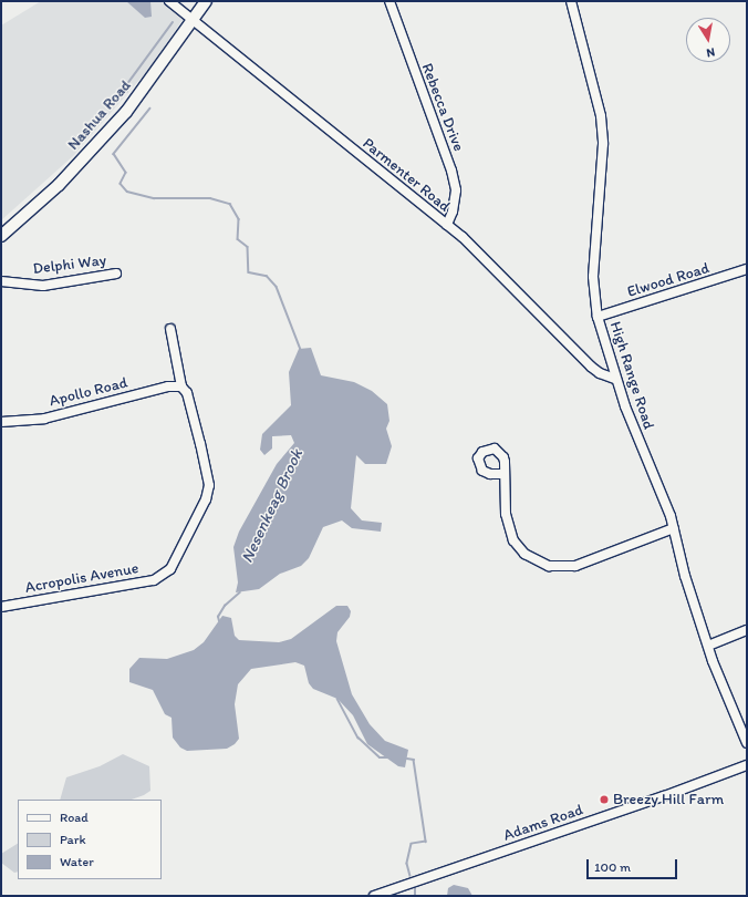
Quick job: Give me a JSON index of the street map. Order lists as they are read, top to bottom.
{
  "streets": {
    "main road": ["Nashua Road"],
    "street": [
      "Rebecca Drive",
      "Parmenter Road",
      "Delphi Way",
      "Elwood Road",
      "High Range Road",
      "Apollo Road",
      "Acropolis Avenue",
      "Adams Road"
    ]
  },
  "crossings": [
    ["Rebecca Drive", "Parmenter Road"],
    ["Nashua Road", "Parmenter Road"],
    ["Parmenter Road", "High Range Road"],
    ["Elwood Road", "High Range Road"],
    ["Apollo Road", "Acropolis Avenue"]
  ],
  "water": ["Nesenkeag Brook"],
  "places": ["Breezy Hill Farm"],
  "legend": ["Road", "Park", "Water"],
  "scale_bar": "100 m",
  "north": "bottom"
}
